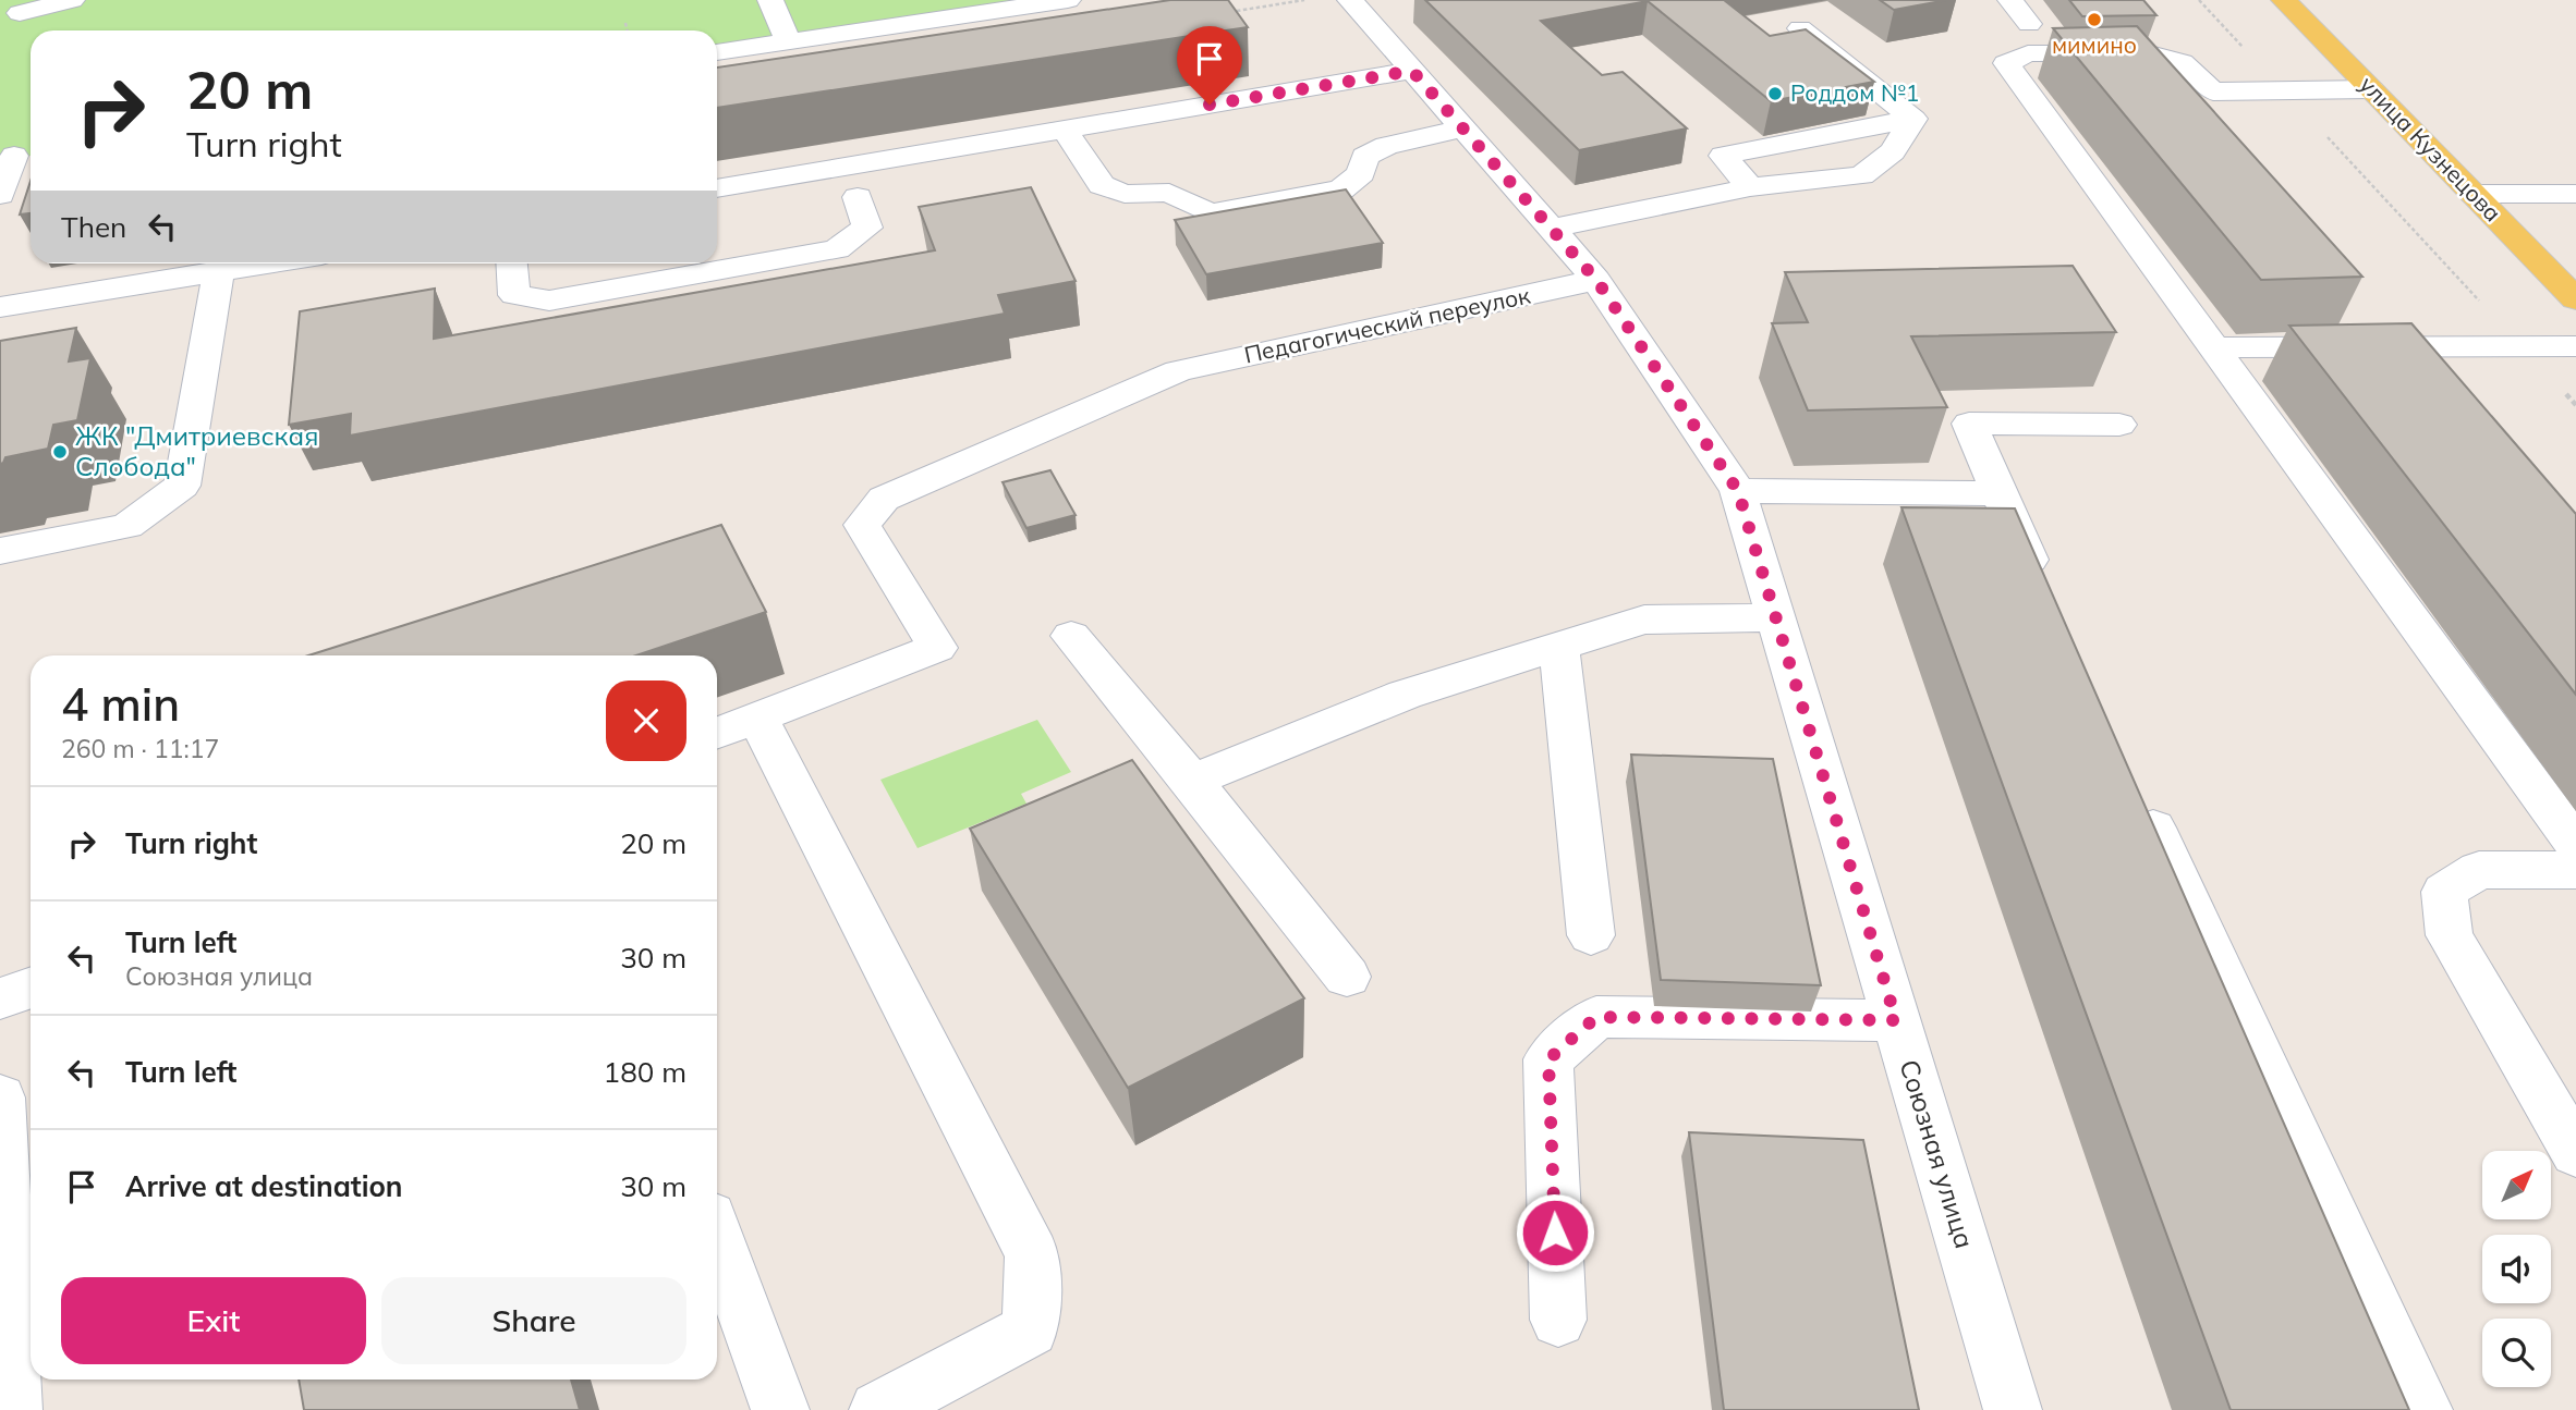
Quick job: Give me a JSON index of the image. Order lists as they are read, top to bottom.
{
  "streets": {
    "main road": ["улица Кузнецова"],
    "street": ["Педагогический переулок", "Союзная улица"]
  },
  "crossings": [
    ["Педагогический переулок", "Союзная улица"]
  ],
  "places": ["мимино", "Роддом №1", "ЖК \"Дмитриевская Слобода\""],
  "north": "top right",
  "page": {
    "turn": ["20 m", "Turn right"],
    "then": "Then",
    "heading": ["4 min", "260 m · 11:17"],
    "list": [
      {
        "name": "Turn right",
        "value": "20 m"
      },
      {
        "name": "Turn left",
        "note": "Союзная улица",
        "value": "30 m"
      },
      {
        "name": "Turn left",
        "value": "180 m"
      },
      {
        "name": "Arrive at destination",
        "value": "30 m"
      }
    ],
    "buttons": ["Exit", "Share"]
  }
}
